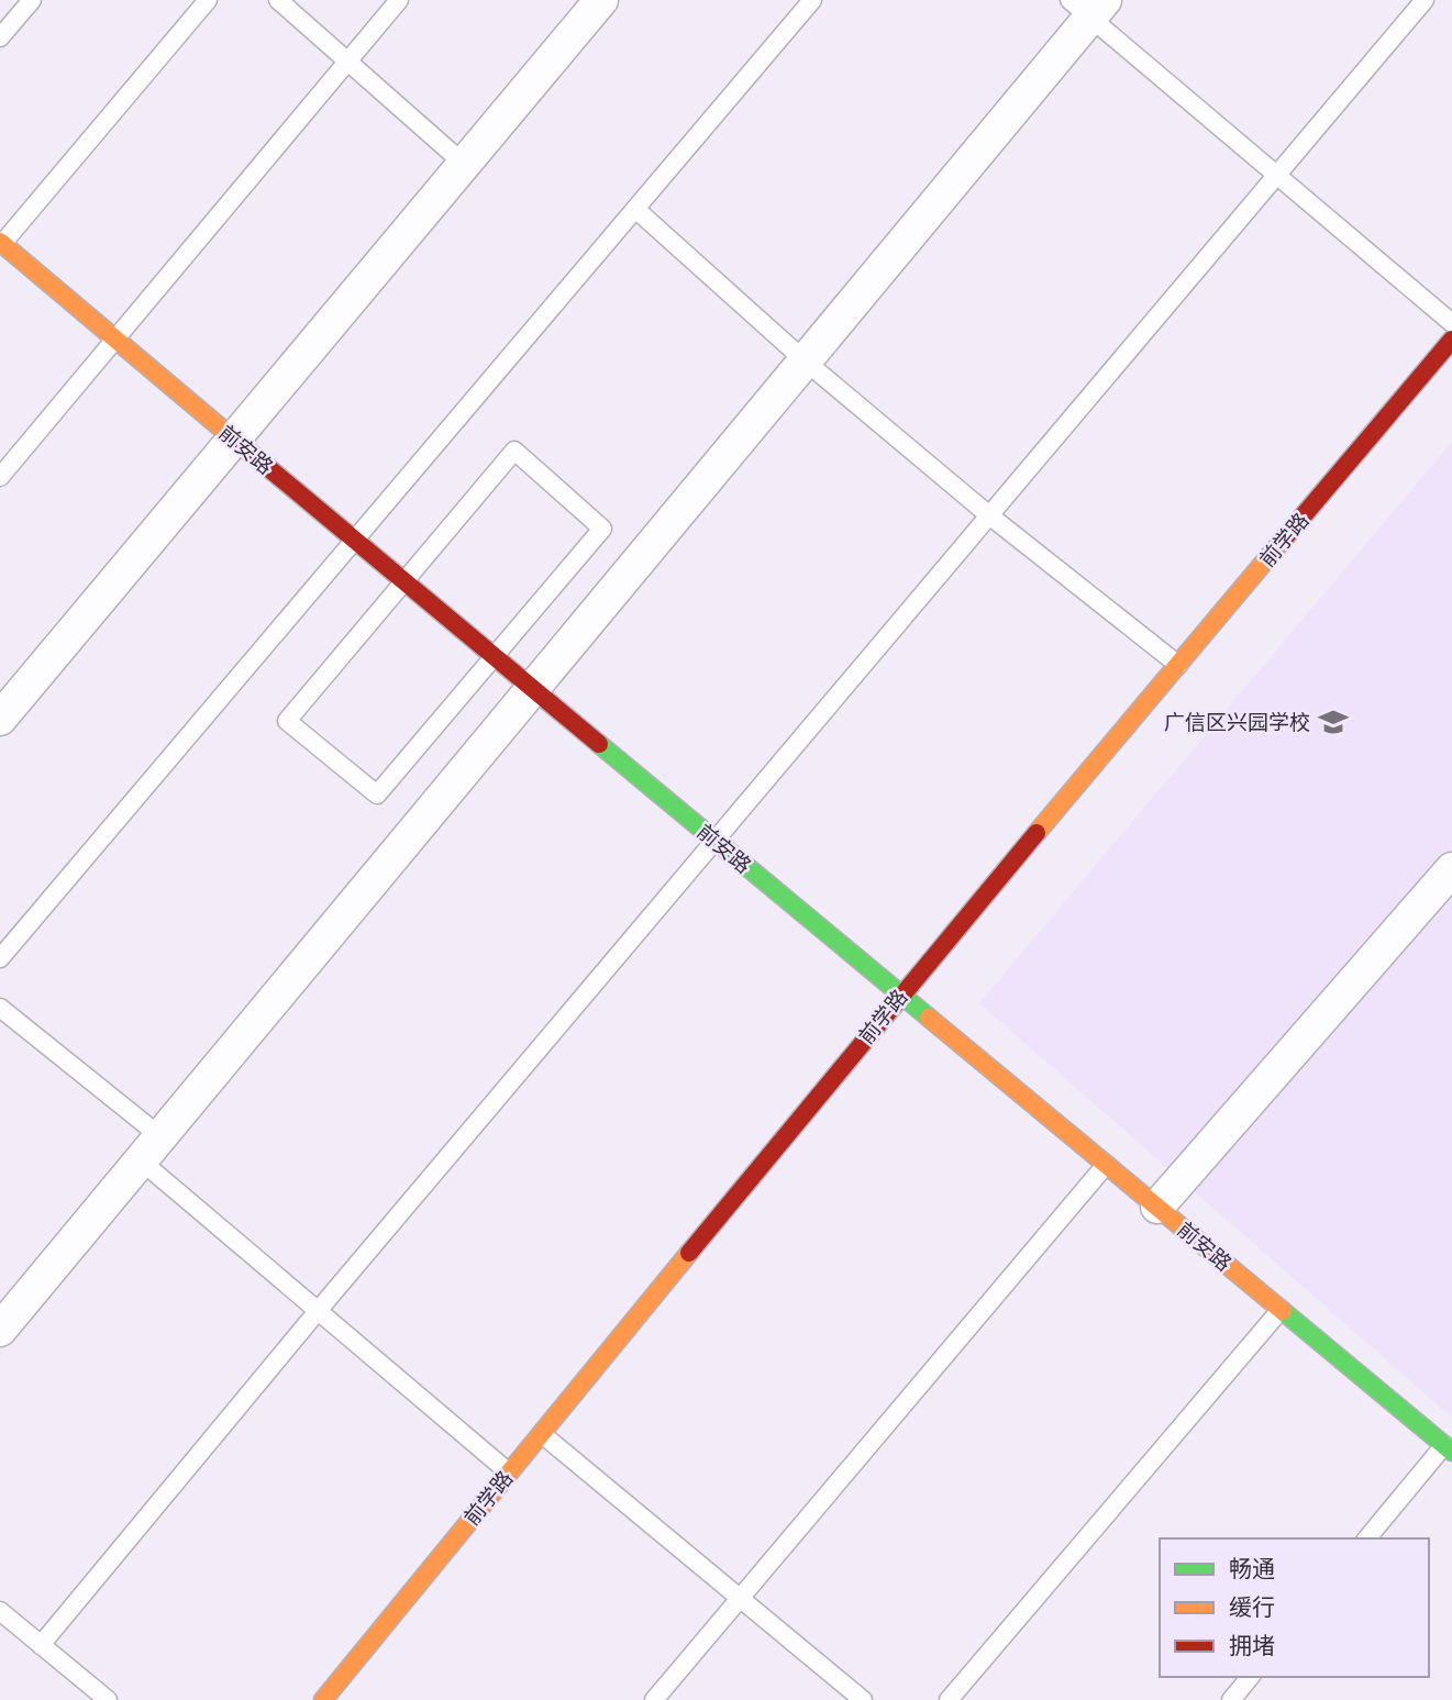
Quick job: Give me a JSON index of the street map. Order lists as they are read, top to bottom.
{
  "streets": {
    "street": ["前安路", "前学路"]
  },
  "crossings": [
    ["前安路", "前学路"]
  ],
  "places": {
    "school or university": ["广信区兴园学校"]
  },
  "legend": ["畅通", "缓行", "拥堵"]
}
